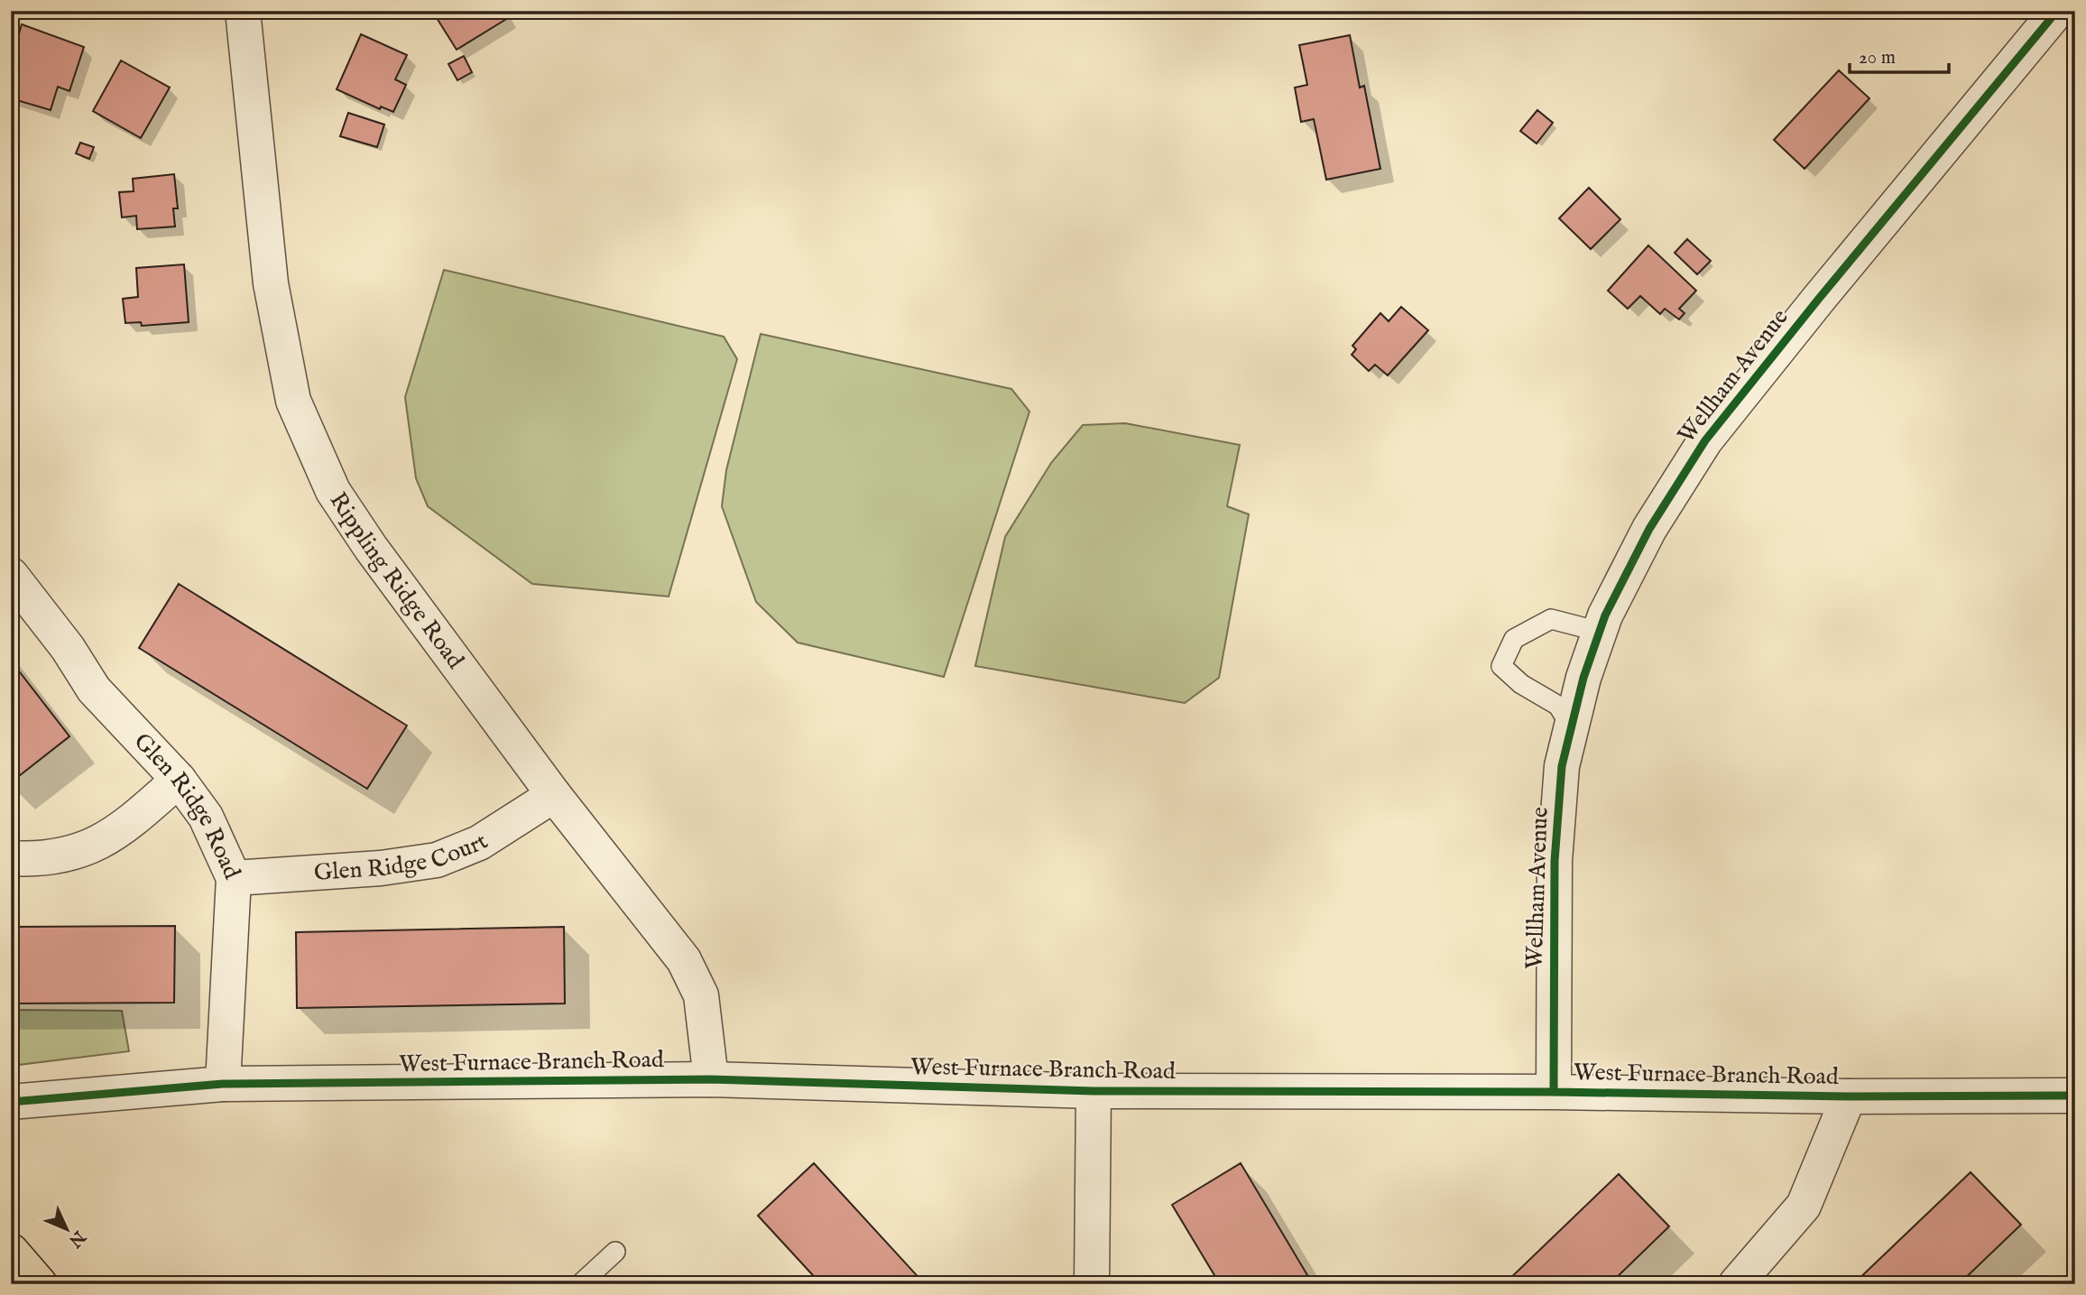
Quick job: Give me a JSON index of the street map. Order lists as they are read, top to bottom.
{
  "streets": {
    "street": [
      "Wellham Avenue",
      "Rippling Ridge Road",
      "Glen Ridge Road",
      "Glen Ridge Court",
      "West Furnace Branch Road"
    ]
  },
  "crossings": [
    ["Wellham Avenue", "West Furnace Branch Road"],
    ["Rippling Ridge Road", "Glen Ridge Court"],
    ["Rippling Ridge Road", "West Furnace Branch Road"],
    ["Glen Ridge Road", "Glen Ridge Court"],
    ["Glen Ridge Road", "West Furnace Branch Road"]
  ],
  "scale_bar": "20 m",
  "north": "bottom right"
}
